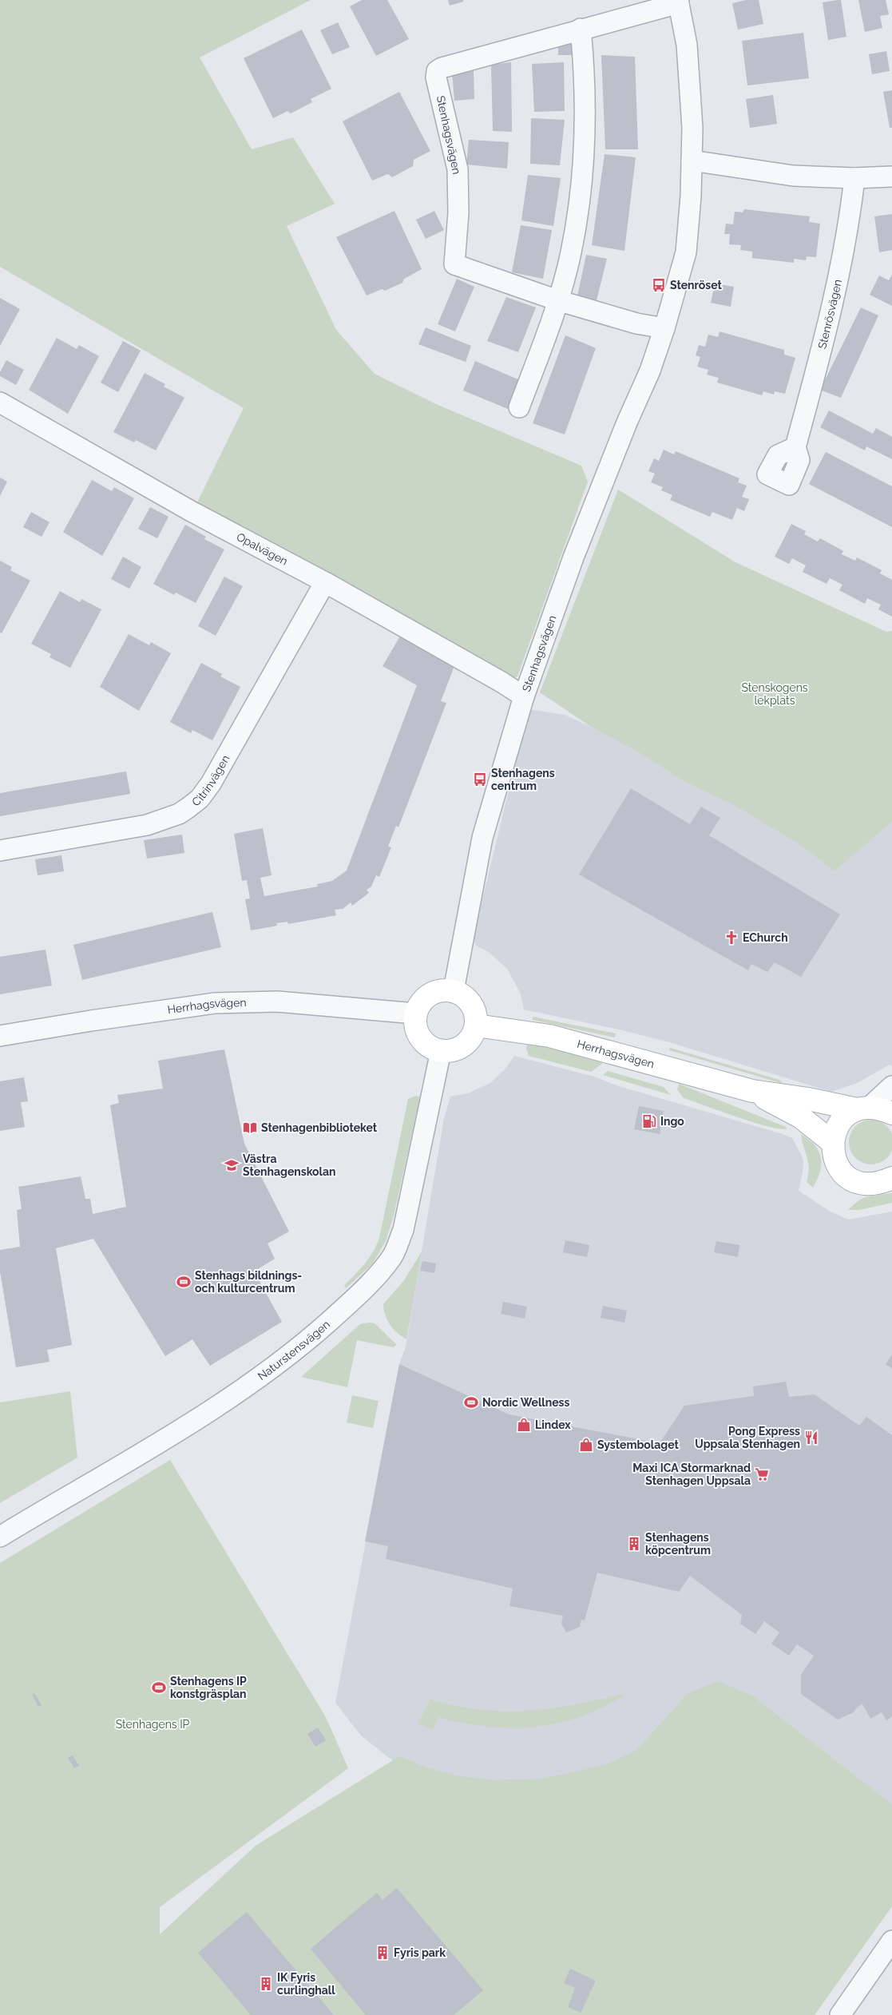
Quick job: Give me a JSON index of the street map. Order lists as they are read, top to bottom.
{
  "streets": {
    "street": [
      "Stenhagsvägen",
      "Stenrösvägen",
      "Opalvägen",
      "Citrinvägen",
      "Herrhagsvägen",
      "Naturstensvägen"
    ]
  },
  "crossings": [
    ["Stenhagsvägen", "Opalvägen"],
    ["Stenhagsvägen", "Herrhagsvägen"],
    ["Stenhagsvägen", "Naturstensvägen"],
    ["Opalvägen", "Citrinvägen"],
    ["Herrhagsvägen", "Naturstensvägen"]
  ],
  "parks": ["Stenskogens lekplats", "Stenhagens IP"],
  "places": {
    "bus stop": ["Stenröset", "Stenhagens centrum"],
    "church": ["EChurch"],
    "fuel station": ["Ingo"],
    "library": ["Stenhagenbiblioteket"],
    "school or university": ["Västra Stenhagenskolan"],
    "sports": ["Stenhags bildnings- och kulturcentrum", "Nordic Wellness", "Stenhagens IP konstgräsplan"],
    "shop": ["Lindex", "Systembolaget"],
    "restaurant": ["Pong Express Uppsala Stenhagen"],
    "supermarket": ["Maxi ICA Stormarknad Stenhagen Uppsala"],
    "building": ["Stenhagens köpcentrum", "Fyris park", "IK Fyris curlinghall"]
  }
}
